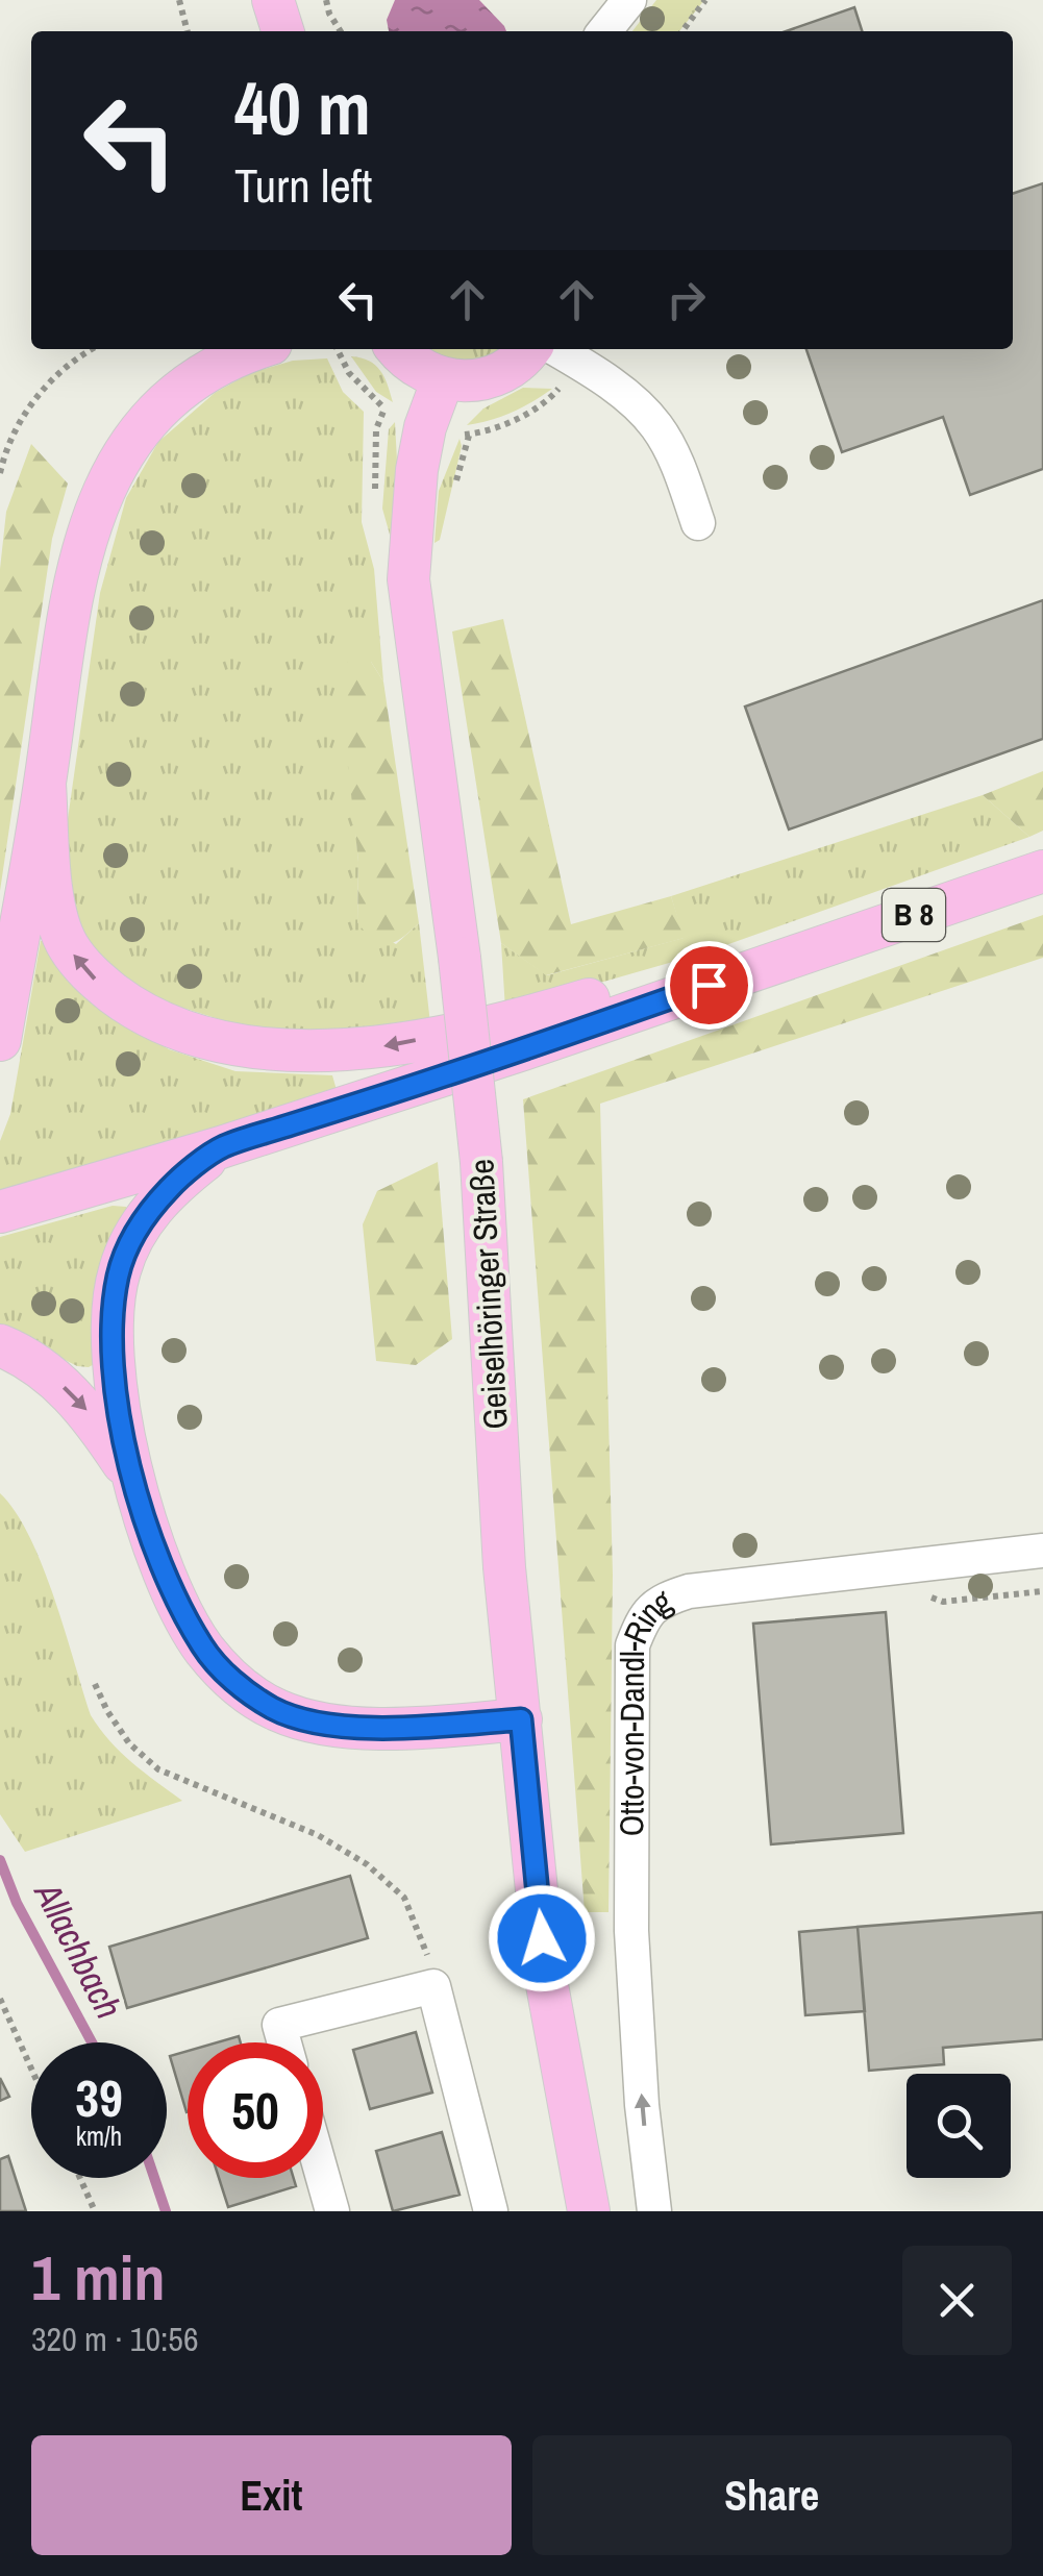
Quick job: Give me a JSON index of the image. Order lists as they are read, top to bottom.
{
  "streets": {
    "main road": ["B 8", "Geiselhöringer Straße"],
    "street": ["Otto-von-Dandl-Ring"]
  },
  "water": ["Allachbach"],
  "page": {
    "turn": ["40 m", "Turn left"],
    "speed": "39 km/h",
    "limit": "50",
    "heading": ["1 min", "320 m · 10:56"],
    "buttons": ["Exit", "Share"]
  }
}
